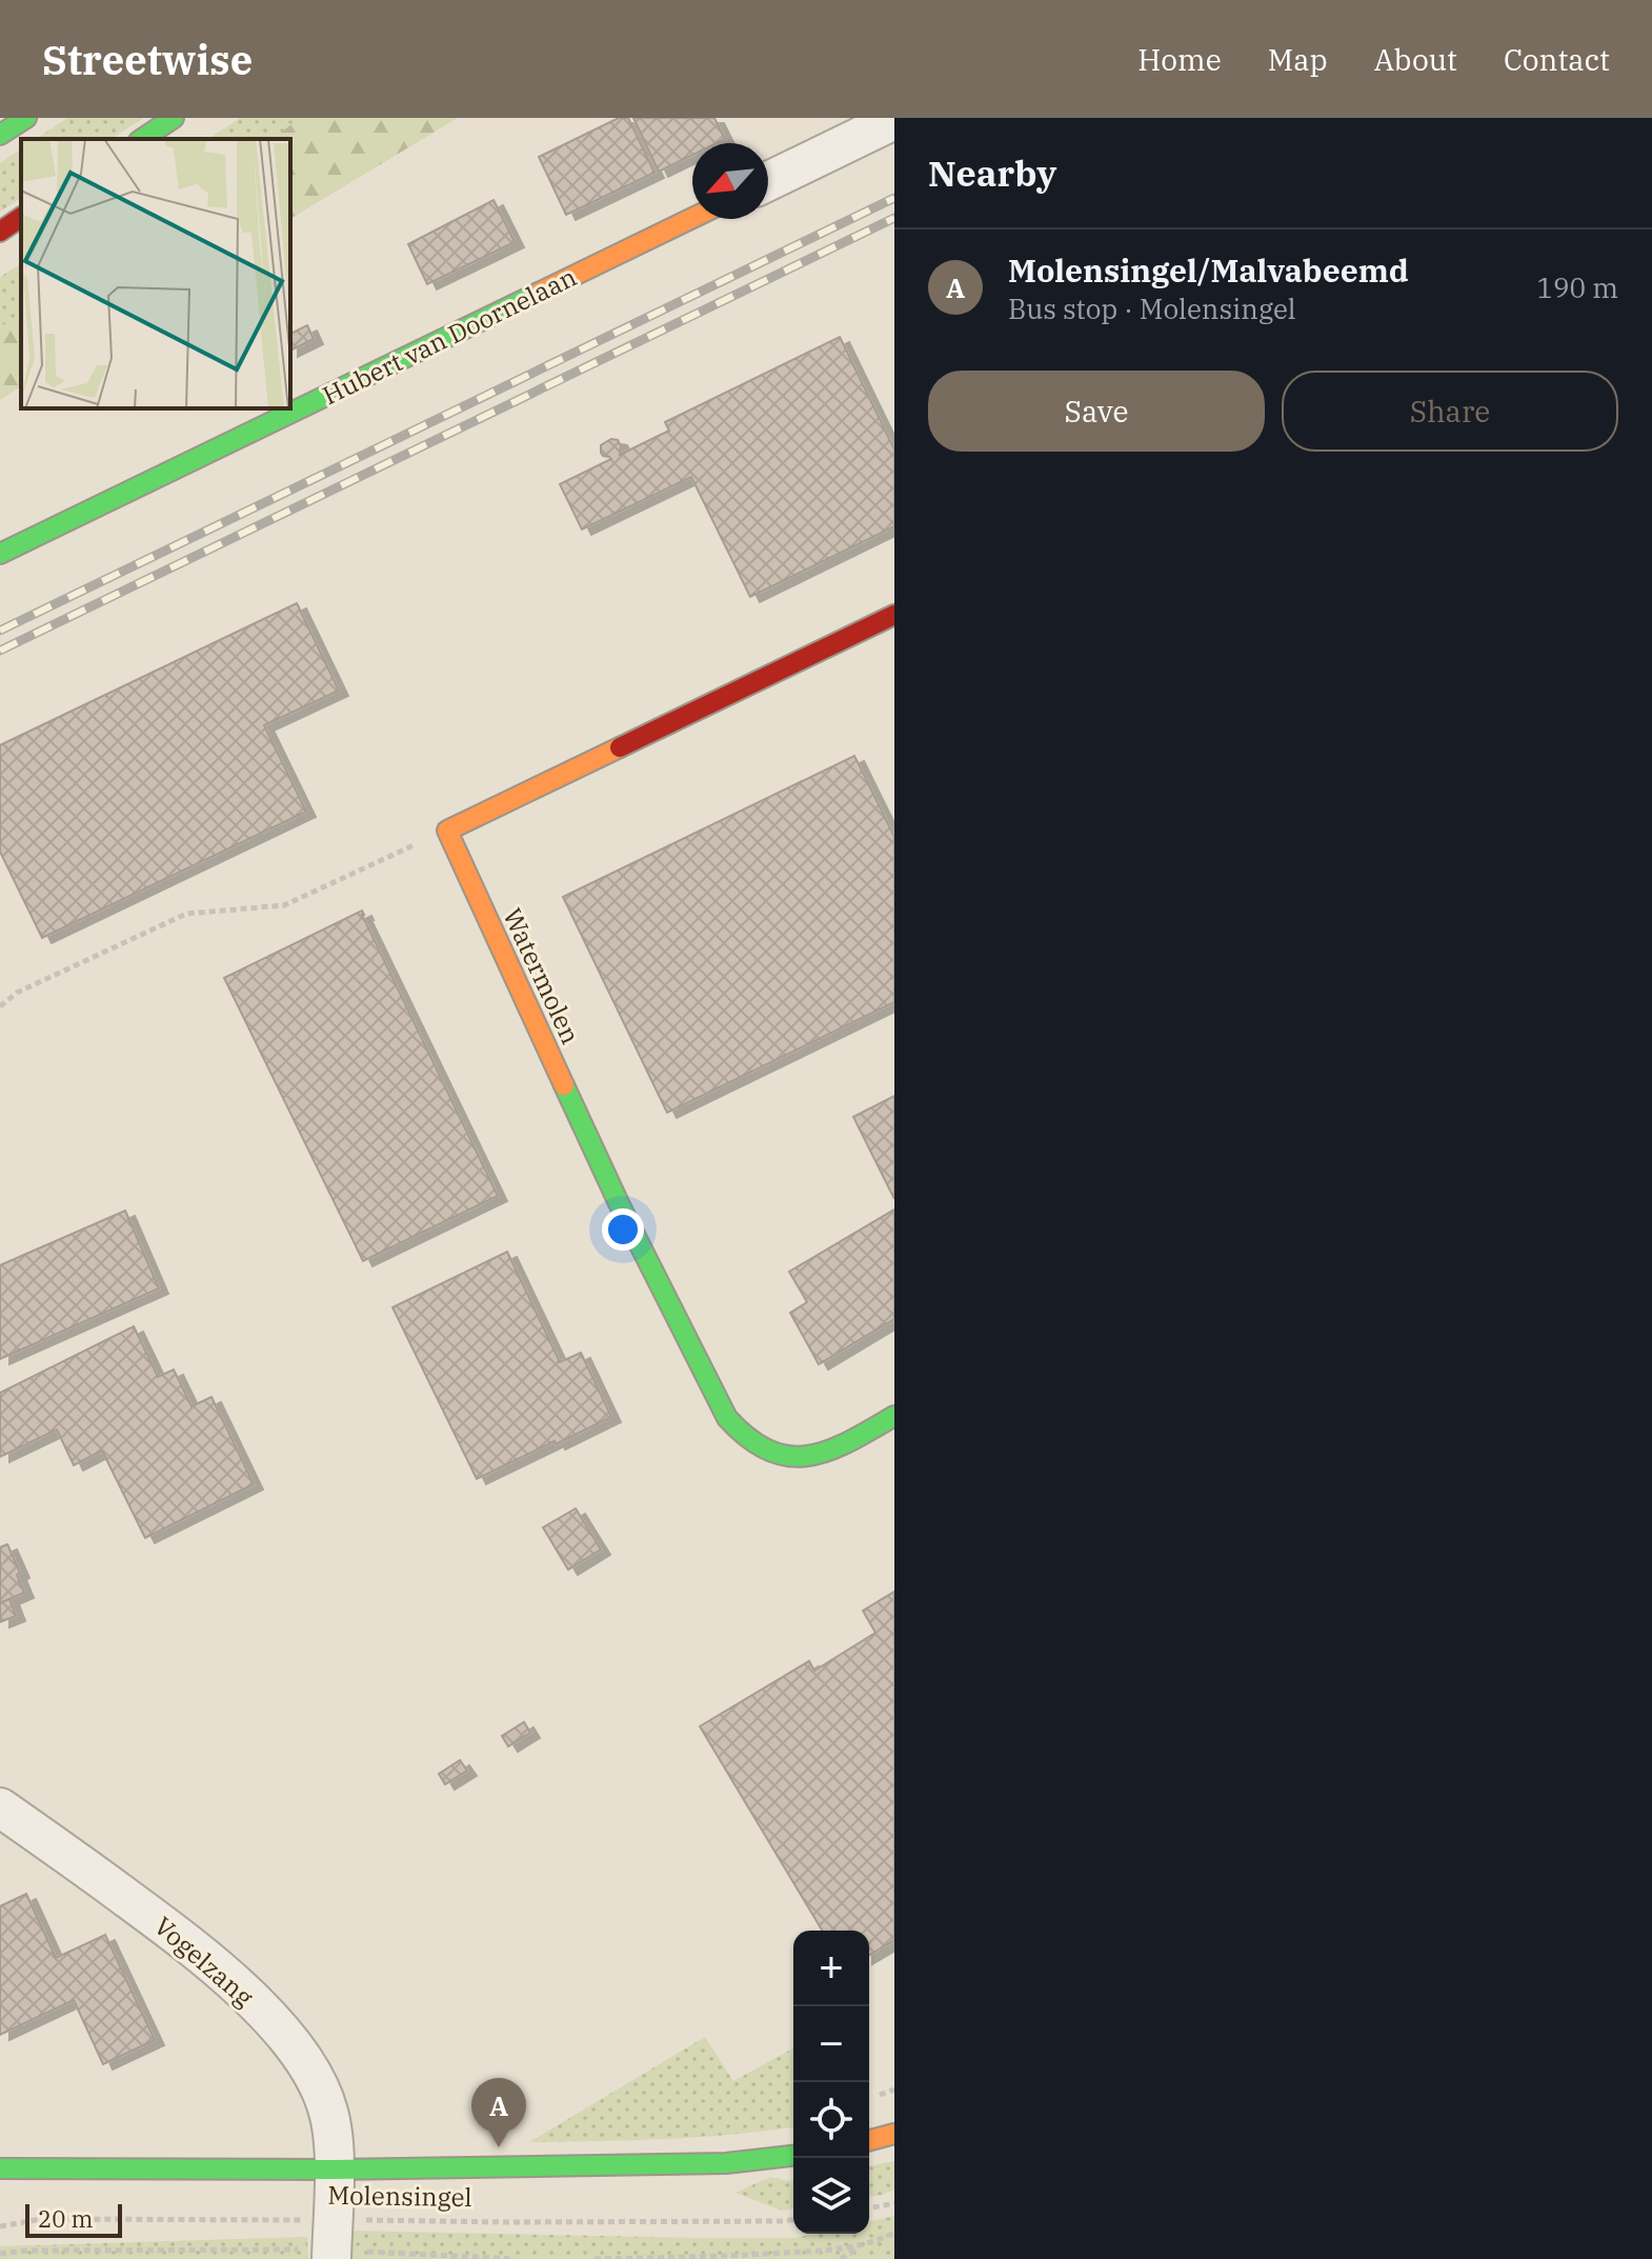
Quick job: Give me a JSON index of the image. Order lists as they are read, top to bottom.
{
  "streets": {
    "main road": ["Hubert van Doornelaan", "Watermolen", "Molensingel"],
    "street": ["Vogelzang"]
  },
  "crossings": [
    ["Vogelzang", "Molensingel"]
  ],
  "scale_bar": "20 m",
  "north": "bottom left",
  "page": {
    "header": "Streetwise",
    "nav": [
      "Home",
      "Map",
      "About",
      "Contact"
    ],
    "heading": "Nearby",
    "list": [
      {
        "mark": "A",
        "name": "Molensingel/Malvabeemd",
        "note": "Bus stop · Molensingel",
        "value": "190 m"
      }
    ],
    "buttons": ["Save", "Share"],
    "map_buttons": ["+", "−"],
    "pins": "A",
    "scale": "20 m"
  }
}
